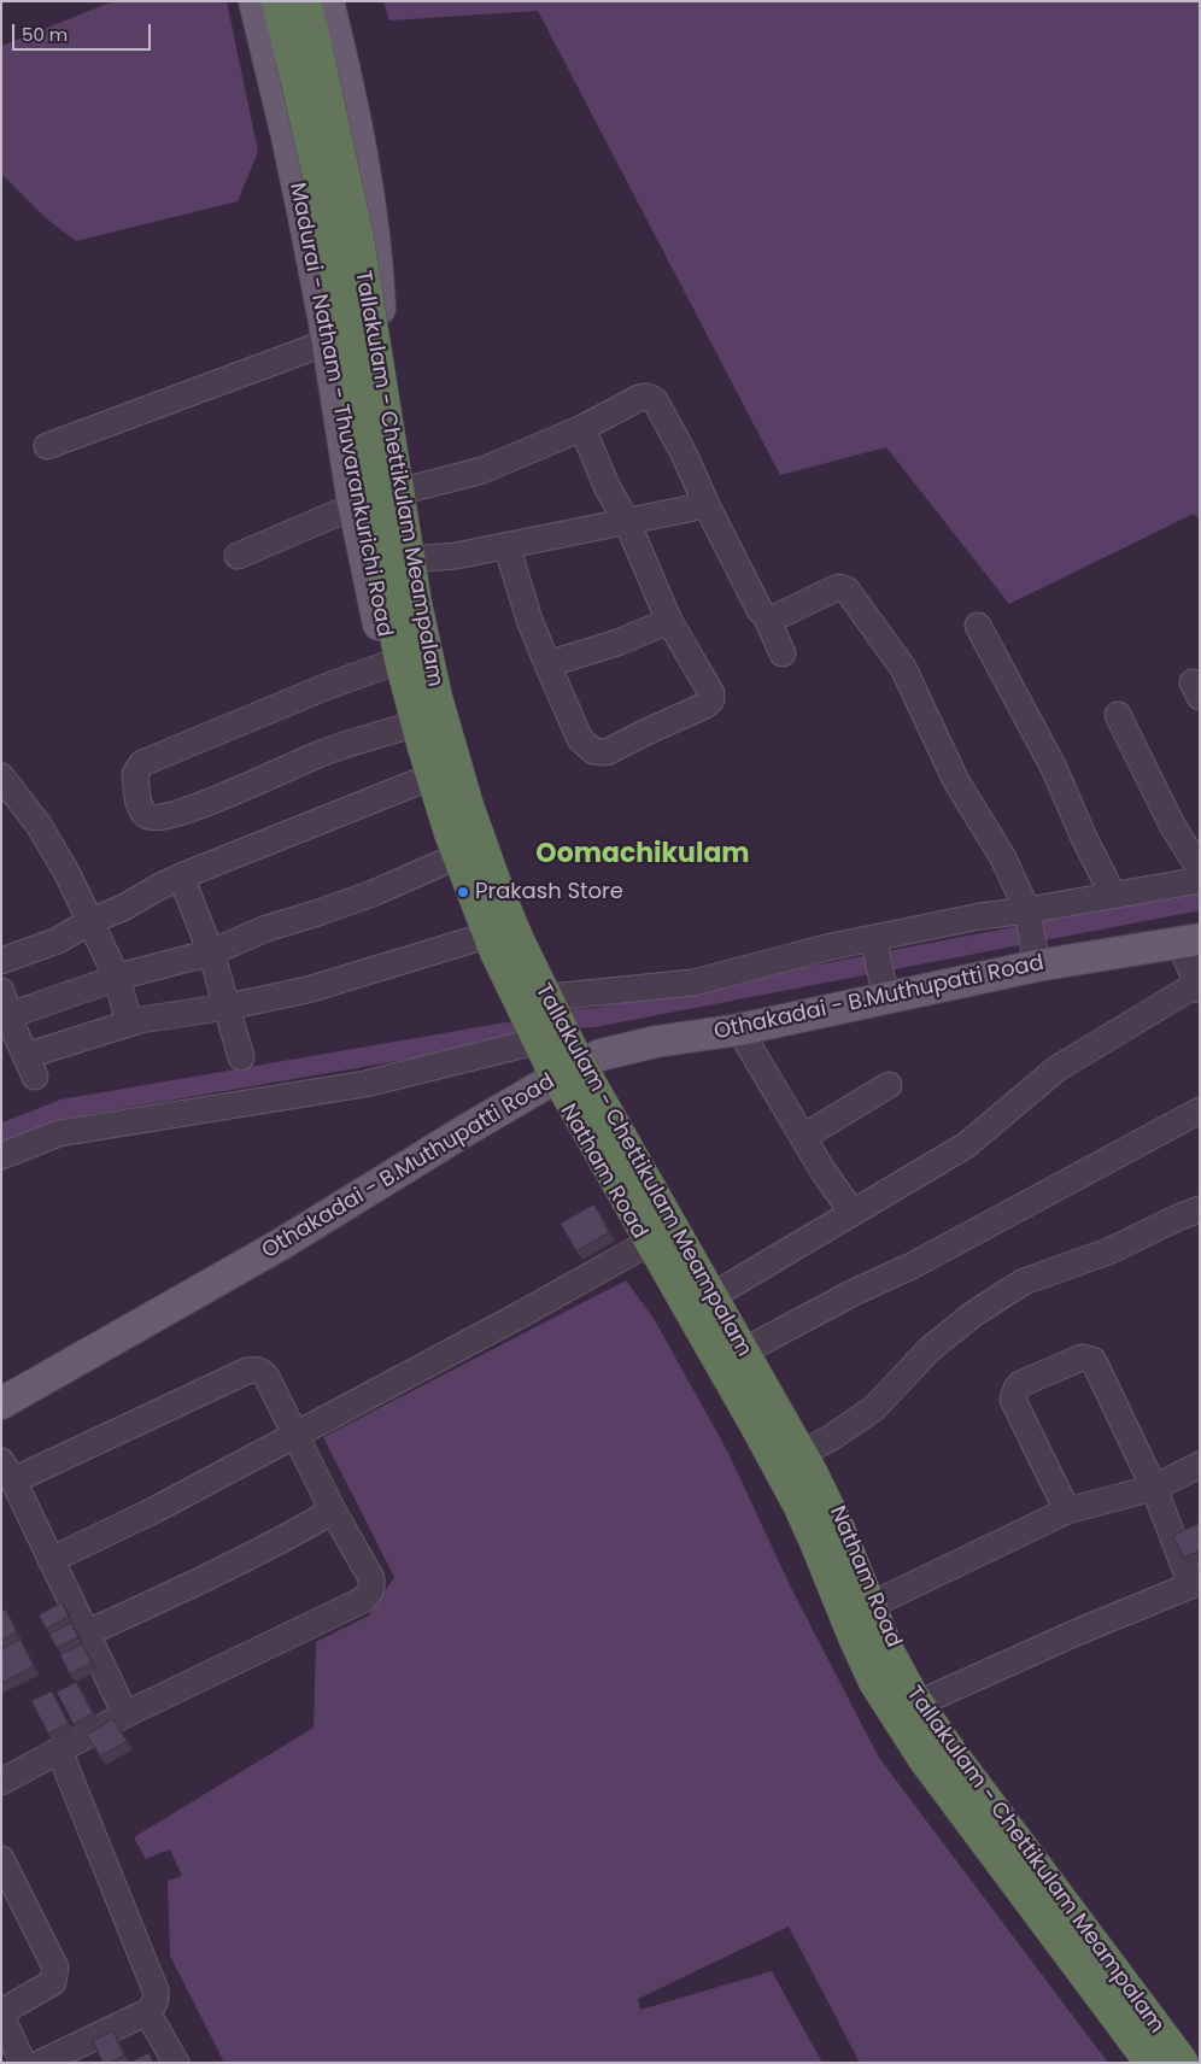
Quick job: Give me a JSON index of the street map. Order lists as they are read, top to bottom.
{
  "streets": {
    "highway": ["Tallakulam - Chettikulam Meampalam"],
    "main road": ["Madurai - Natham - Thuvarankurichi Road", "Othakadai - B.Muthupatti Road", "Natham Road"]
  },
  "crossings": [
    ["Madurai - Natham - Thuvarankurichi Road", "Othakadai - B.Muthupatti Road"],
    ["Madurai - Natham - Thuvarankurichi Road", "Natham Road"],
    ["Othakadai - B.Muthupatti Road", "Natham Road"]
  ],
  "districts": ["Oomachikulam"],
  "places": ["Prakash Store"],
  "scale_bar": "50 m"
}
